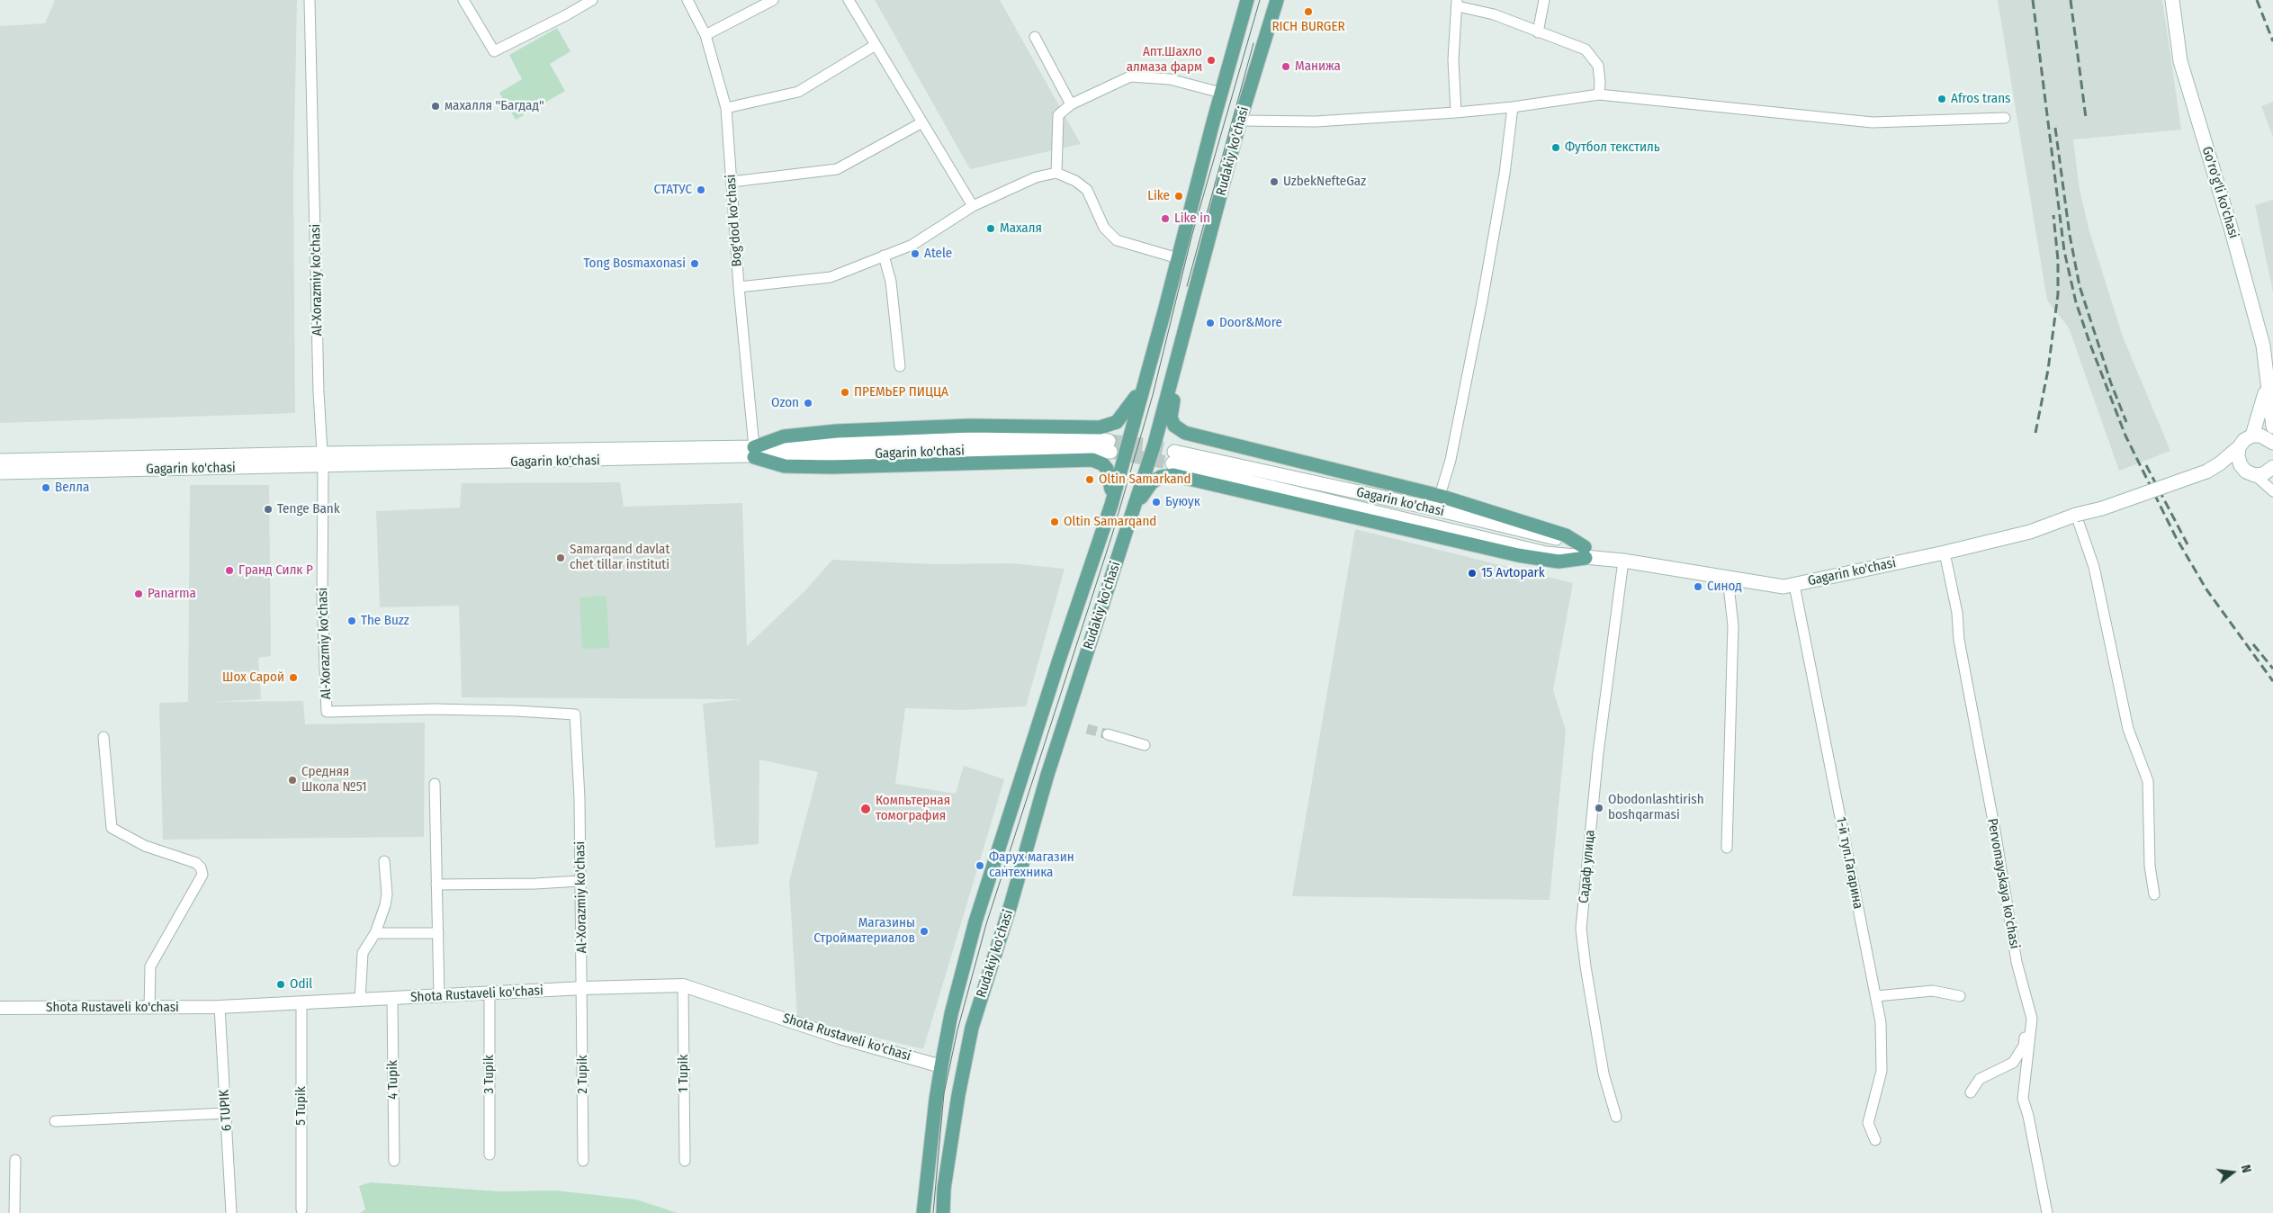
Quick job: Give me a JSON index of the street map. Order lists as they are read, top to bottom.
{
  "streets": {
    "main road": ["Rudakiy ko'chasi", "Go'ro'g'li ko'chasi", "Gagarin ko'chasi"],
    "street": [
      "Bog'dod ko'chasi",
      "Al-Xorazmiy ko'chasi",
      "1-й туп.Гагарина",
      "Садаф улица",
      "Pervomayskaya ko'chasi",
      "Shota Rustaveli ko'chasi",
      "1 Tupik",
      "3 Tupik",
      "2 Tupik",
      "4 Tupik",
      "5 Tupik",
      "6 TUPIK"
    ]
  },
  "crossings": [
    ["Rudakiy ko'chasi", "Shota Rustaveli ko'chasi"],
    ["Bog'dod ko'chasi", "Gagarin ko'chasi"],
    ["Al-Xorazmiy ko'chasi", "Gagarin ko'chasi"],
    ["Al-Xorazmiy ko'chasi", "Shota Rustaveli ko'chasi"],
    ["Al-Xorazmiy ko'chasi", "2 Tupik"],
    ["Gagarin ko'chasi", "1-й туп.Гагарина"],
    ["Gagarin ko'chasi", "Садаф улица"],
    ["Gagarin ko'chasi", "Pervomayskaya ko'chasi"],
    ["Shota Rustaveli ko'chasi", "1 Tupik"],
    ["Shota Rustaveli ko'chasi", "3 Tupik"],
    ["Shota Rustaveli ko'chasi", "2 Tupik"],
    ["Shota Rustaveli ko'chasi", "4 Tupik"],
    ["Shota Rustaveli ko'chasi", "5 Tupik"],
    ["Shota Rustaveli ko'chasi", "6 TUPIK"]
  ],
  "places": [
    "RICH BURGER",
    "Апт.Шахло алмаза фарм",
    "Манижа",
    "Afros trans",
    "махалля \"Багдад\"",
    "Футбол текстиль",
    "UzbekNefteGaz",
    "СТАТУС",
    "Like",
    "Like in",
    "Махаля",
    "Atele",
    "Tong Bosmaxonasi",
    "Door&More",
    "ПРЕМЬЕР ПИЦЦА",
    "Ozon",
    "Oltin Samarkand",
    "Велла",
    "Буюук",
    "Tenge Bank",
    "Oltin Samarqand",
    "Samarqand davlat chet tillar instituti",
    "Гранд Силк Р",
    "15 Avtopark",
    "Синод",
    "Panarma",
    "The Buzz",
    "Шох Сарой",
    "Средняя Школа №51",
    "Obodonlashtirish boshqarmasi",
    "Компьтерная томография",
    "Фарух магазин сантехника",
    "Магазины Стройматериалов",
    "Оdil"
  ],
  "north": "right"
}
